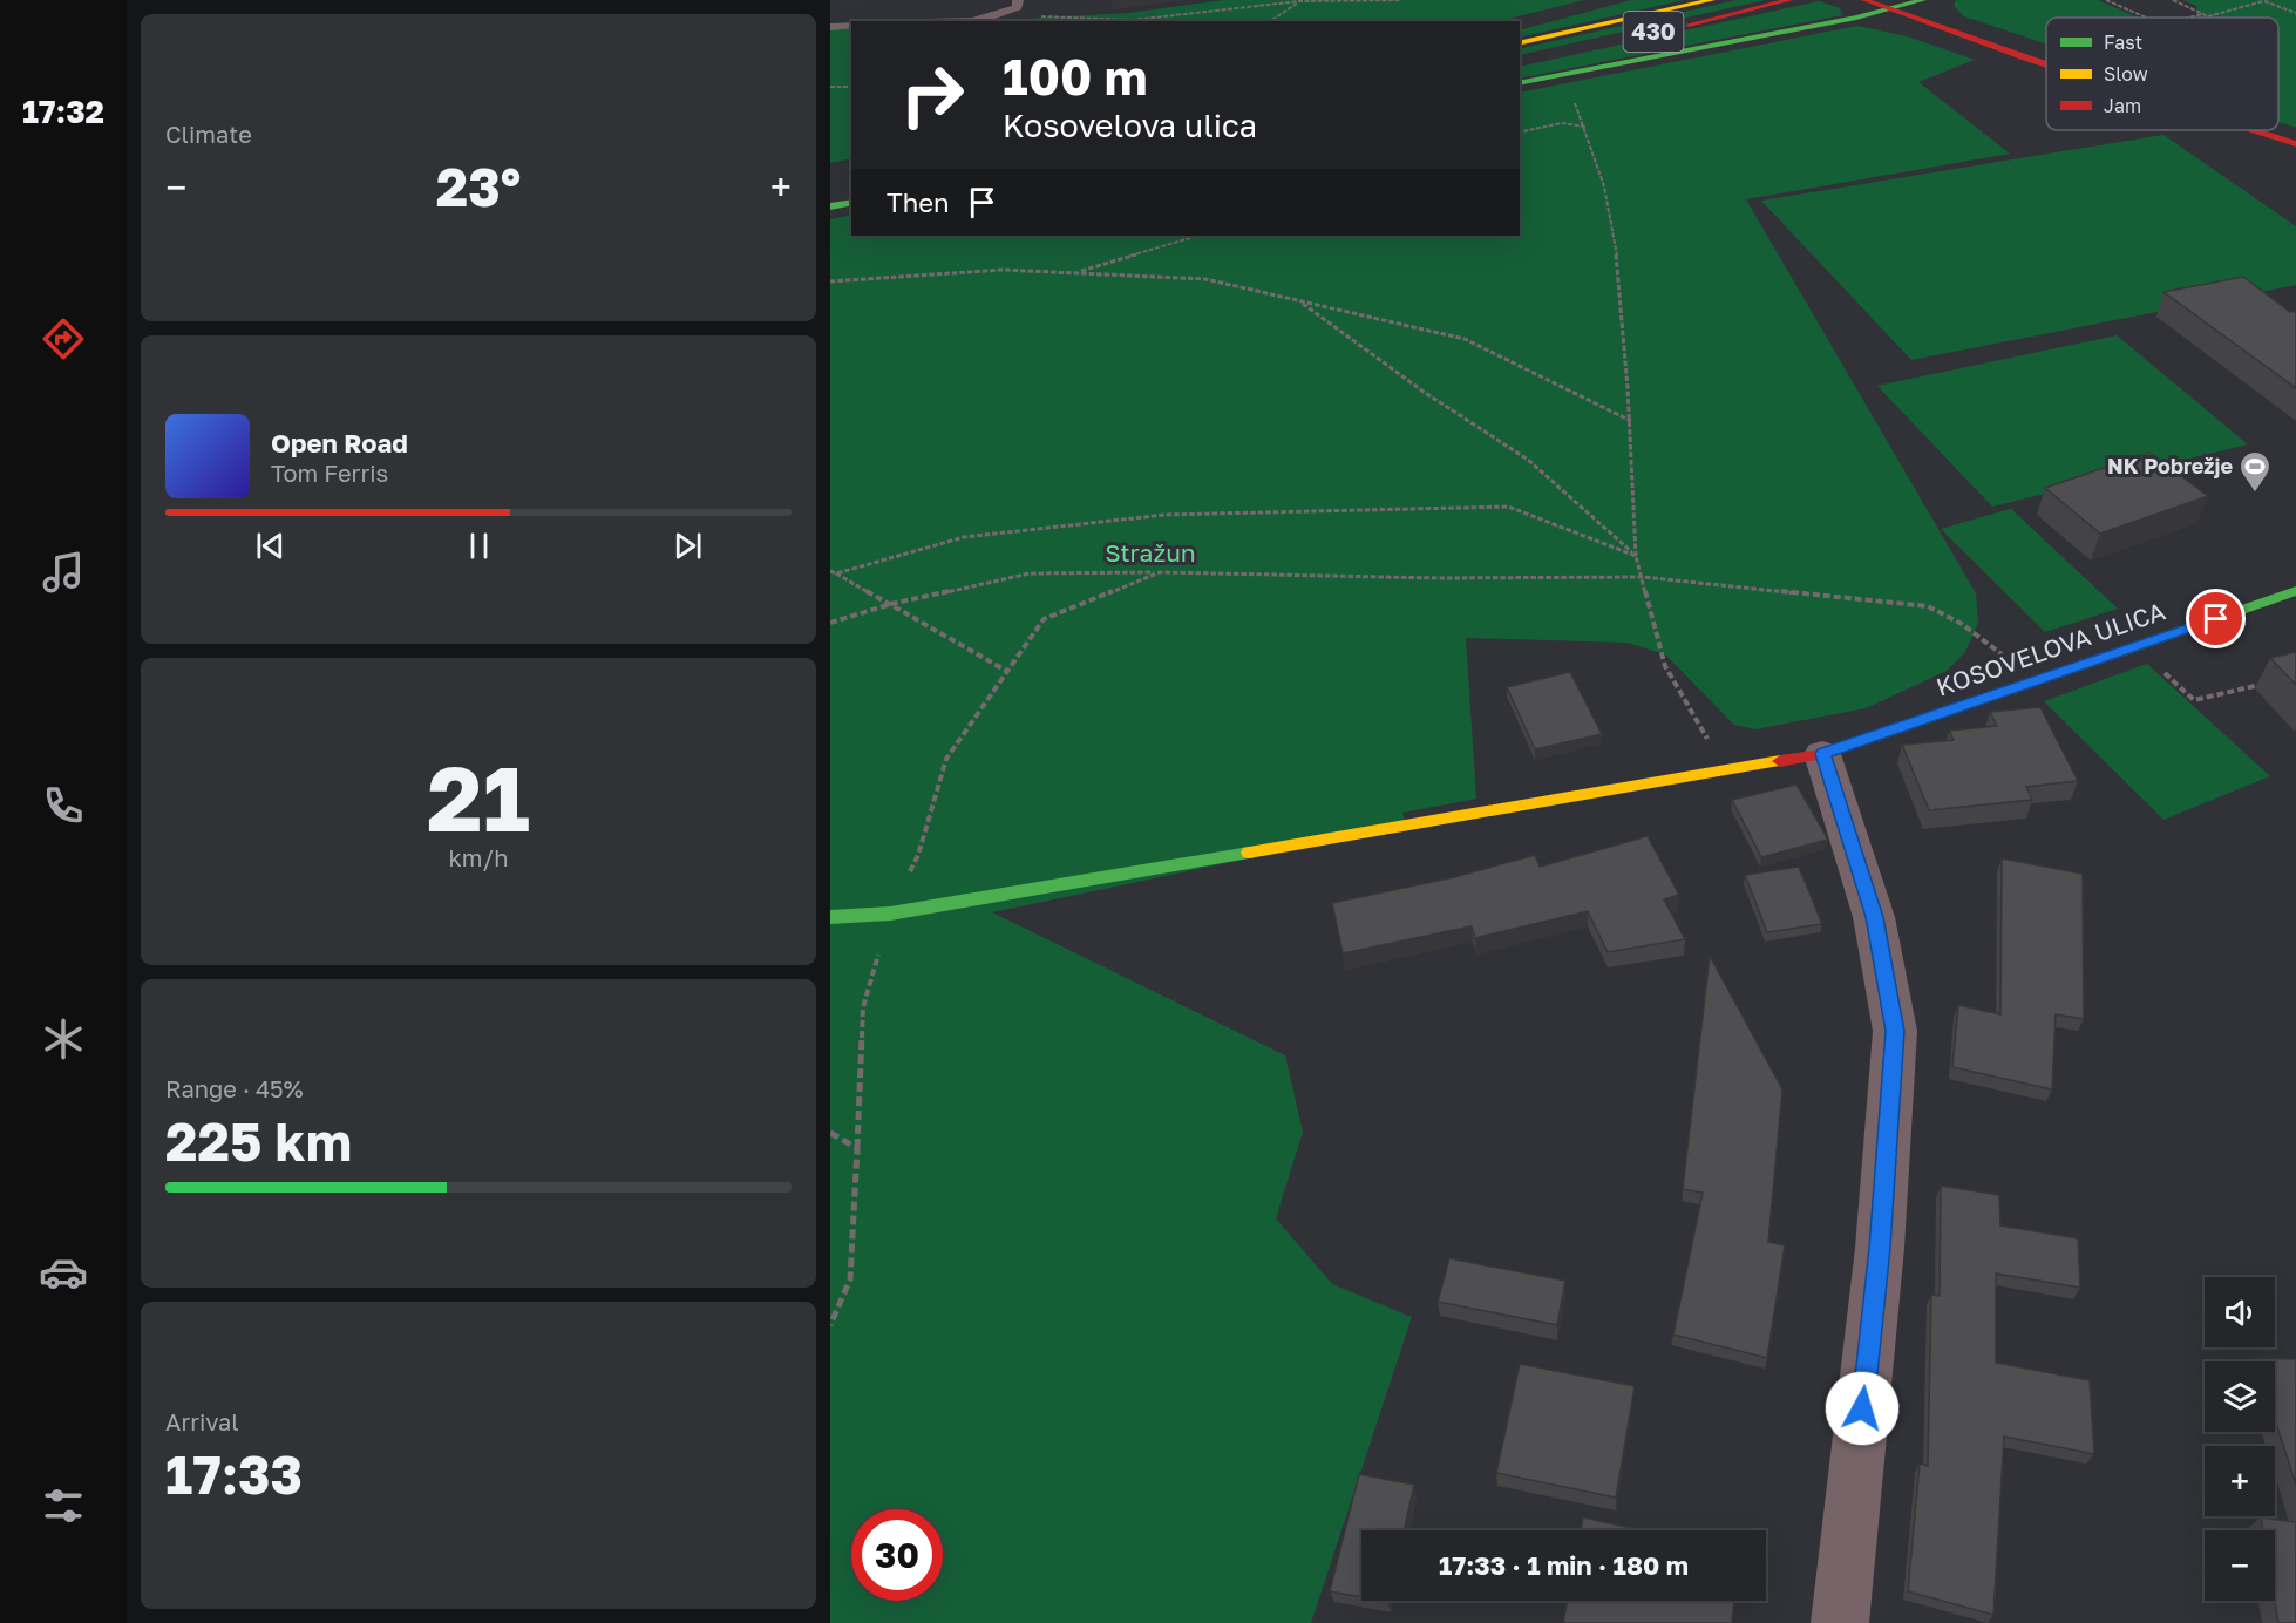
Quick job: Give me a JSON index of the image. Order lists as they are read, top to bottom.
{
  "streets": {
    "main road": ["430", "KOSOVELOVA ULICA"]
  },
  "parks": ["Stražun"],
  "places": {
    "sports": ["NK Pobrežje"]
  },
  "legend": ["Fast", "Slow", "Jam"],
  "page": {
    "tabs": "17:32",
    "tile": [
      "Climate",
      ["21", "km/h"],
      ["Range · 45%", "225 km"],
      ["Arrival", "17:33"]
    ],
    "turn": ["100 m", "Kosovelova ulica"],
    "heat": ["−", "23°", "+"],
    "then": "Then",
    "song": ["Open Road", "Tom Ferris"],
    "map_buttons": ["+", "−"],
    "limit": "30",
    "trip": "17:33 · 1 min · 180 m"
  }
}
